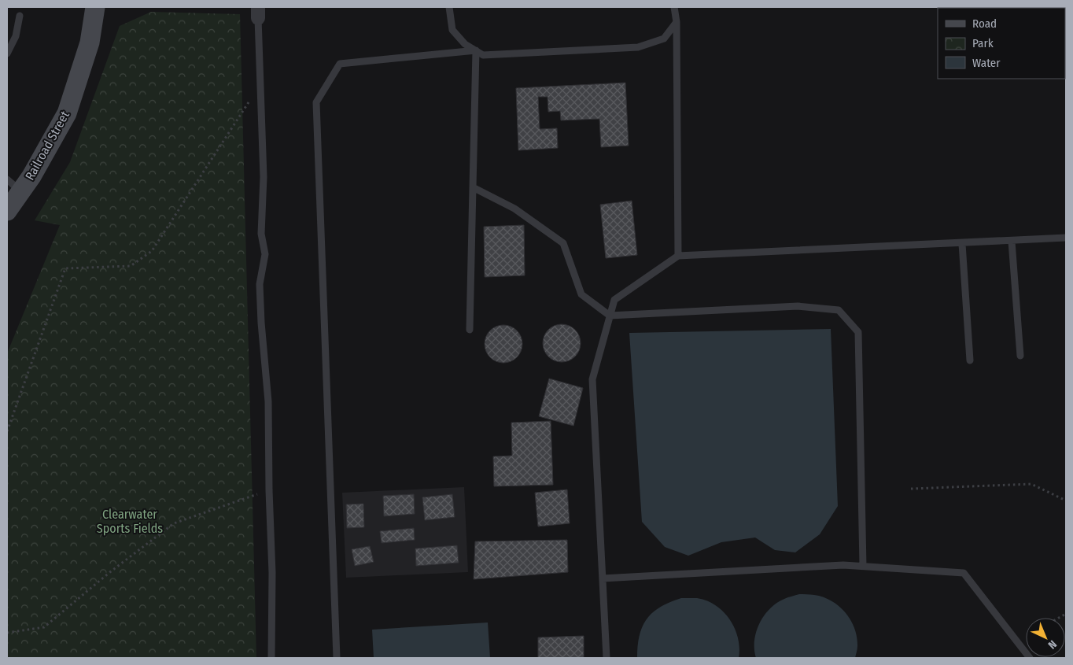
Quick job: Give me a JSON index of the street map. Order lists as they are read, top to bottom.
{
  "streets": {
    "main road": ["Railroad Street"]
  },
  "parks": ["Clearwater Sports Fields"],
  "legend": ["Road", "Park", "Water"],
  "north": "bottom right"
}
